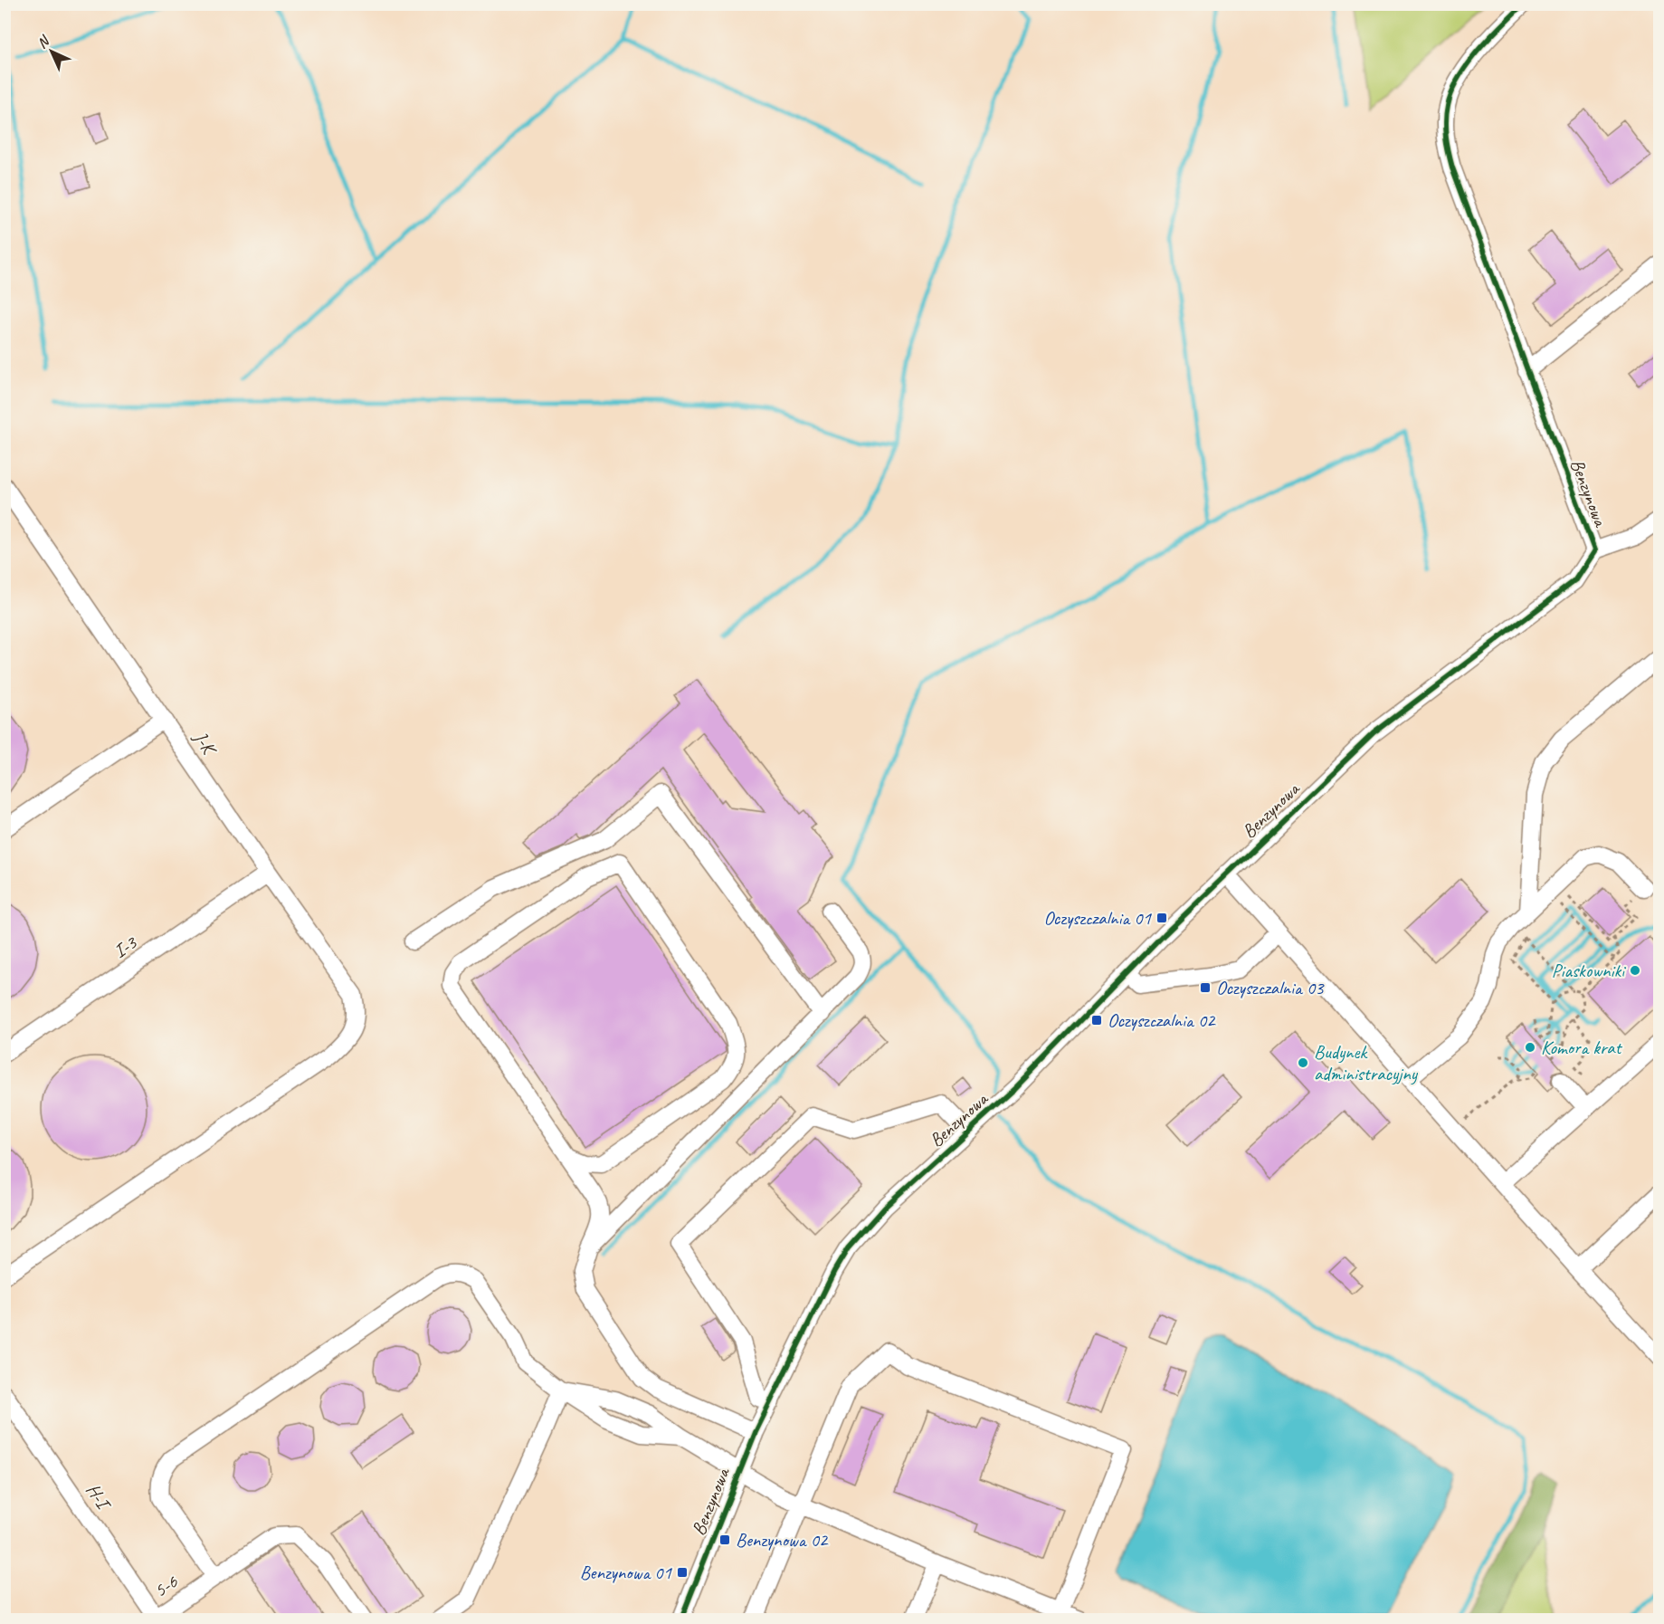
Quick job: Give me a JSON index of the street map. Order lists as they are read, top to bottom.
{
  "streets": {
    "street": [
      "Benzynowa",
      "J-K",
      "I-3",
      "H-I",
      "5-6"
    ]
  },
  "crossings": [
    ["J-K", "I-3"],
    ["H-I", "5-6"]
  ],
  "places": {
    "transit": [
      "Oczyszczalnia 01",
      "Oczyszczalnia 03",
      "Oczyszczalnia 02",
      "Benzynowa 02",
      "Benzynowa 01"
    ],
    "other": ["Piaskowniki", "Komora krat", "Budynek administracyjny"]
  },
  "north": "top left"
}
